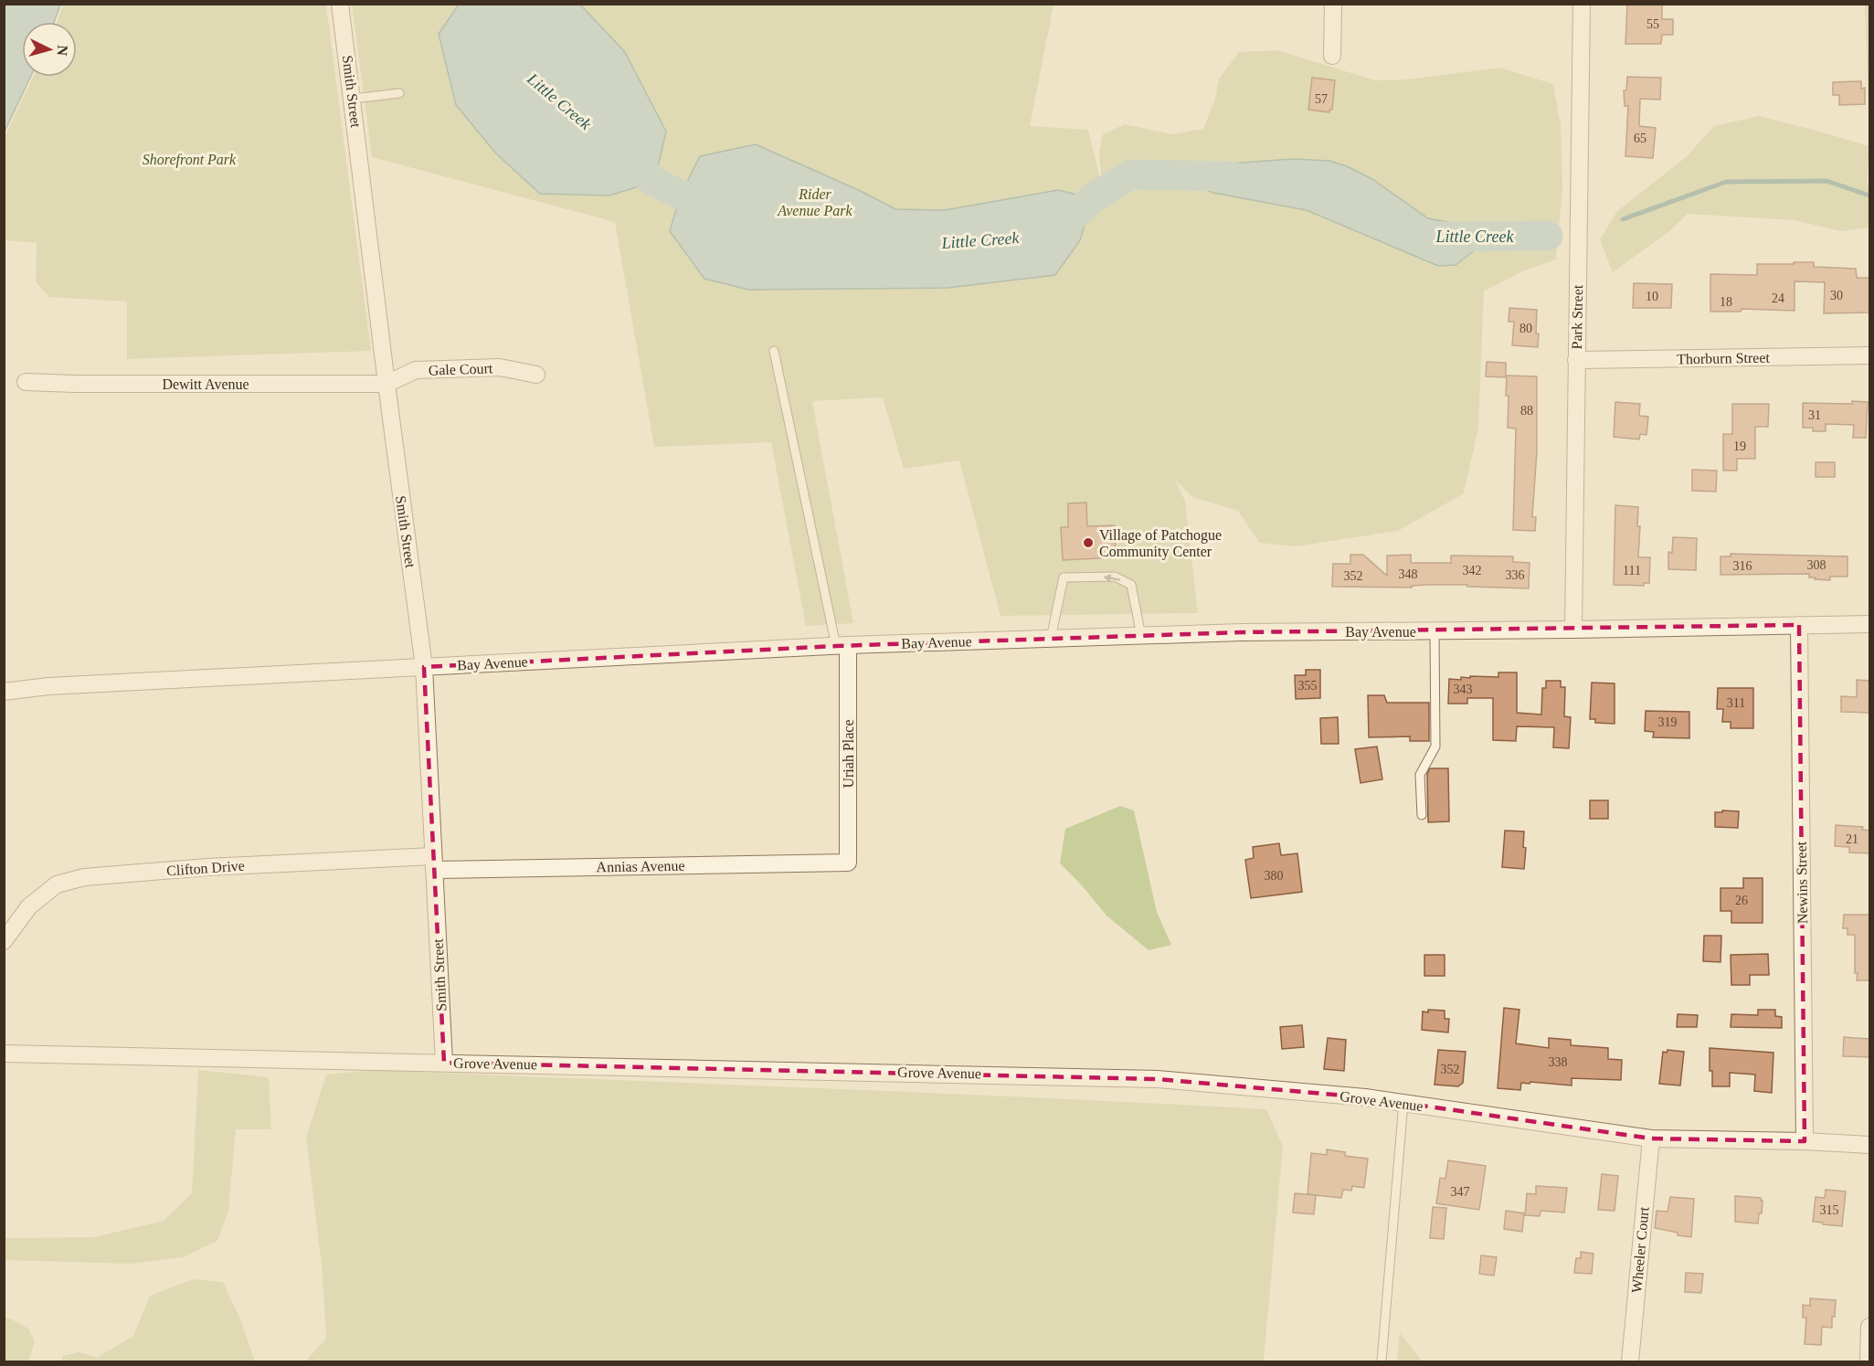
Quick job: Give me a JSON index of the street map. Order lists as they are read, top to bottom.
{
  "streets": {
    "street": [
      "Smith Street",
      "Park Street",
      "Thorburn Street",
      "Gale Court",
      "Dewitt Avenue",
      "Bay Avenue",
      "Uriah Place",
      "Annias Avenue",
      "Clifton Drive",
      "Newins Street",
      "Grove Avenue",
      "Wheeler Court"
    ]
  },
  "crossings": [
    ["Smith Street", "Gale Court"],
    ["Smith Street", "Dewitt Avenue"],
    ["Smith Street", "Bay Avenue"],
    ["Smith Street", "Annias Avenue"],
    ["Smith Street", "Clifton Drive"],
    ["Smith Street", "Grove Avenue"],
    ["Park Street", "Thorburn Street"],
    ["Park Street", "Bay Avenue"],
    ["Gale Court", "Dewitt Avenue"],
    ["Bay Avenue", "Uriah Place"],
    ["Bay Avenue", "Newins Street"],
    ["Uriah Place", "Annias Avenue"],
    ["Annias Avenue", "Clifton Drive"],
    ["Newins Street", "Grove Avenue"],
    ["Grove Avenue", "Wheeler Court"]
  ],
  "water": ["Little Creek"],
  "parks": ["Shorefront Park", "Rider Avenue Park"],
  "places": ["Village of Patchogue Community Center"],
  "house_numbers": [
    "55",
    "57",
    "65",
    "30",
    "10",
    "24",
    "18",
    "80",
    "88",
    "31",
    "19",
    "308",
    "316",
    "342",
    "111",
    "348",
    "336",
    "352",
    "355",
    "343",
    "311",
    "319",
    "21",
    "380",
    "26",
    "338",
    "352",
    "347",
    "315"
  ],
  "north": "right"
}
